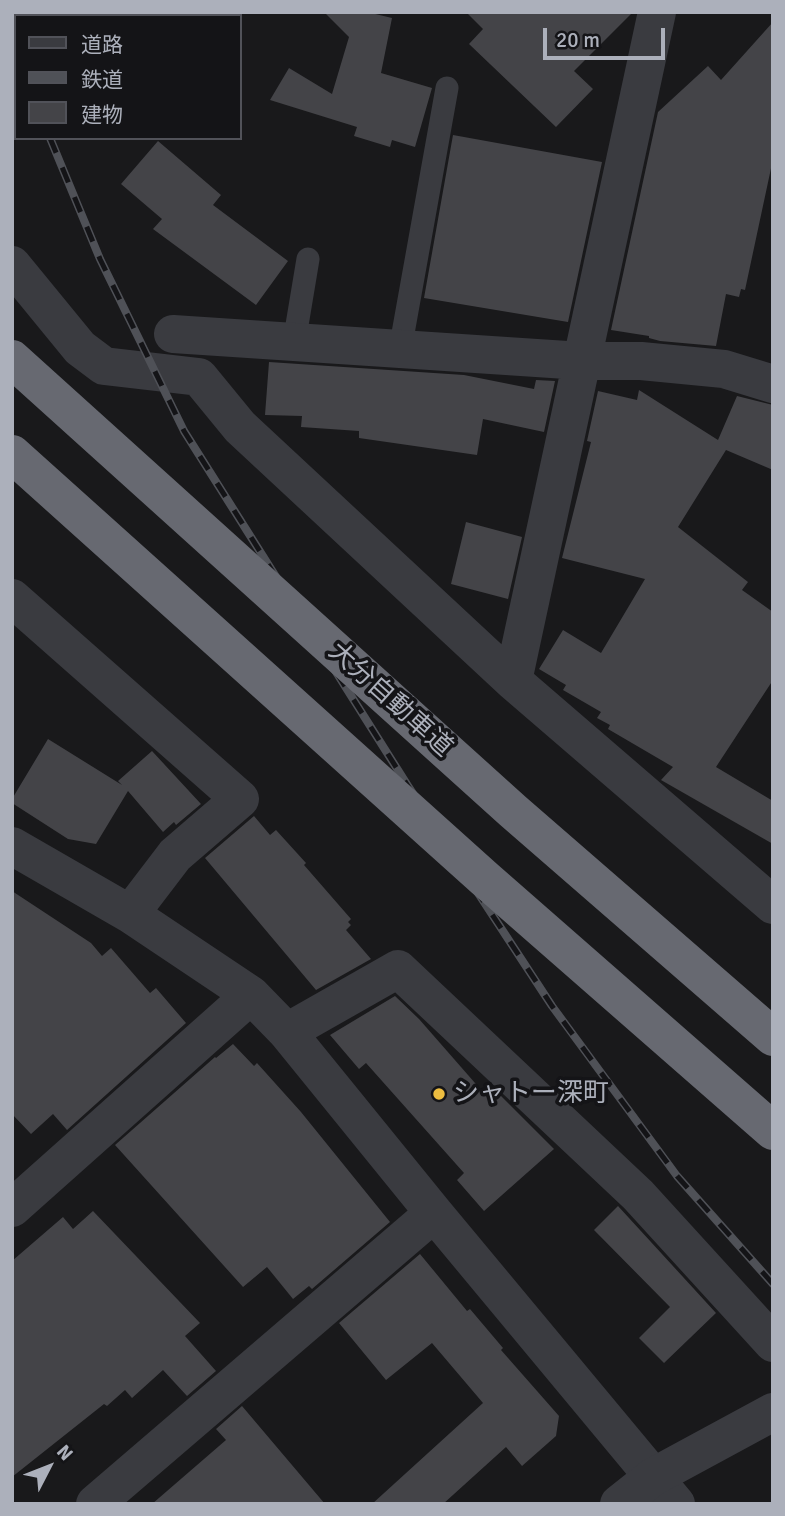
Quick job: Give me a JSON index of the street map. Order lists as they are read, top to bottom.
{
  "streets": {
    "highway": ["大分自動車道"]
  },
  "places": ["シャトー深町"],
  "legend": ["道路", "鉄道", "建物"],
  "scale_bar": "20 m",
  "north": "top right"
}
